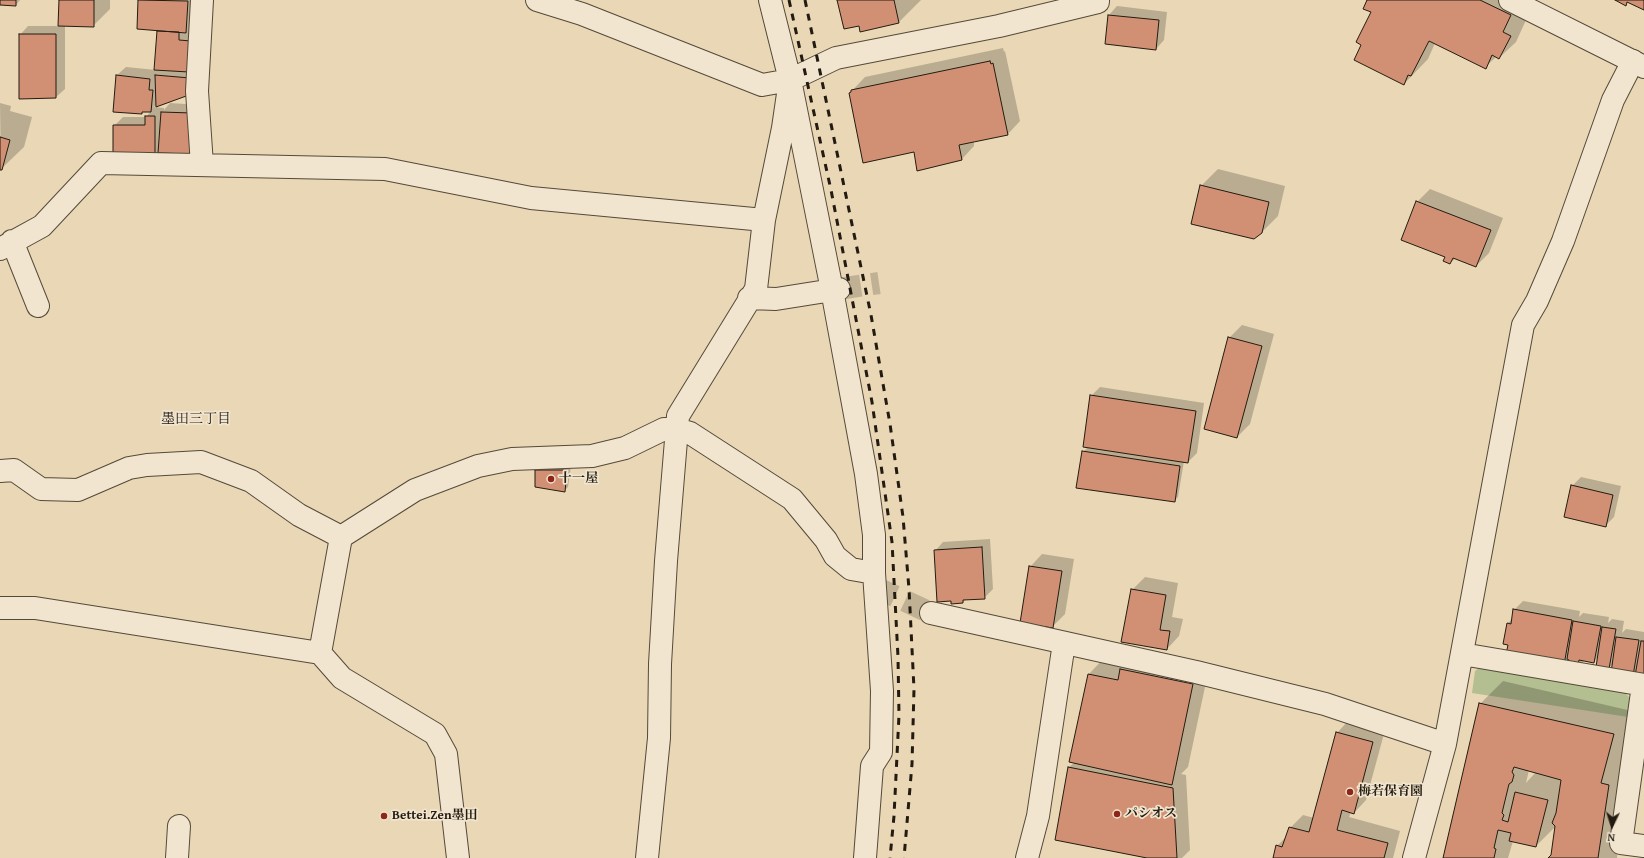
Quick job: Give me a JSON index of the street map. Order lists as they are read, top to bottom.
{
  "districts": ["墨田三丁目"],
  "places": [
    "十一屋",
    "梅若保育園",
    "パシオス",
    "Bettei.Zen墨田"
  ],
  "north": "bottom"
}
